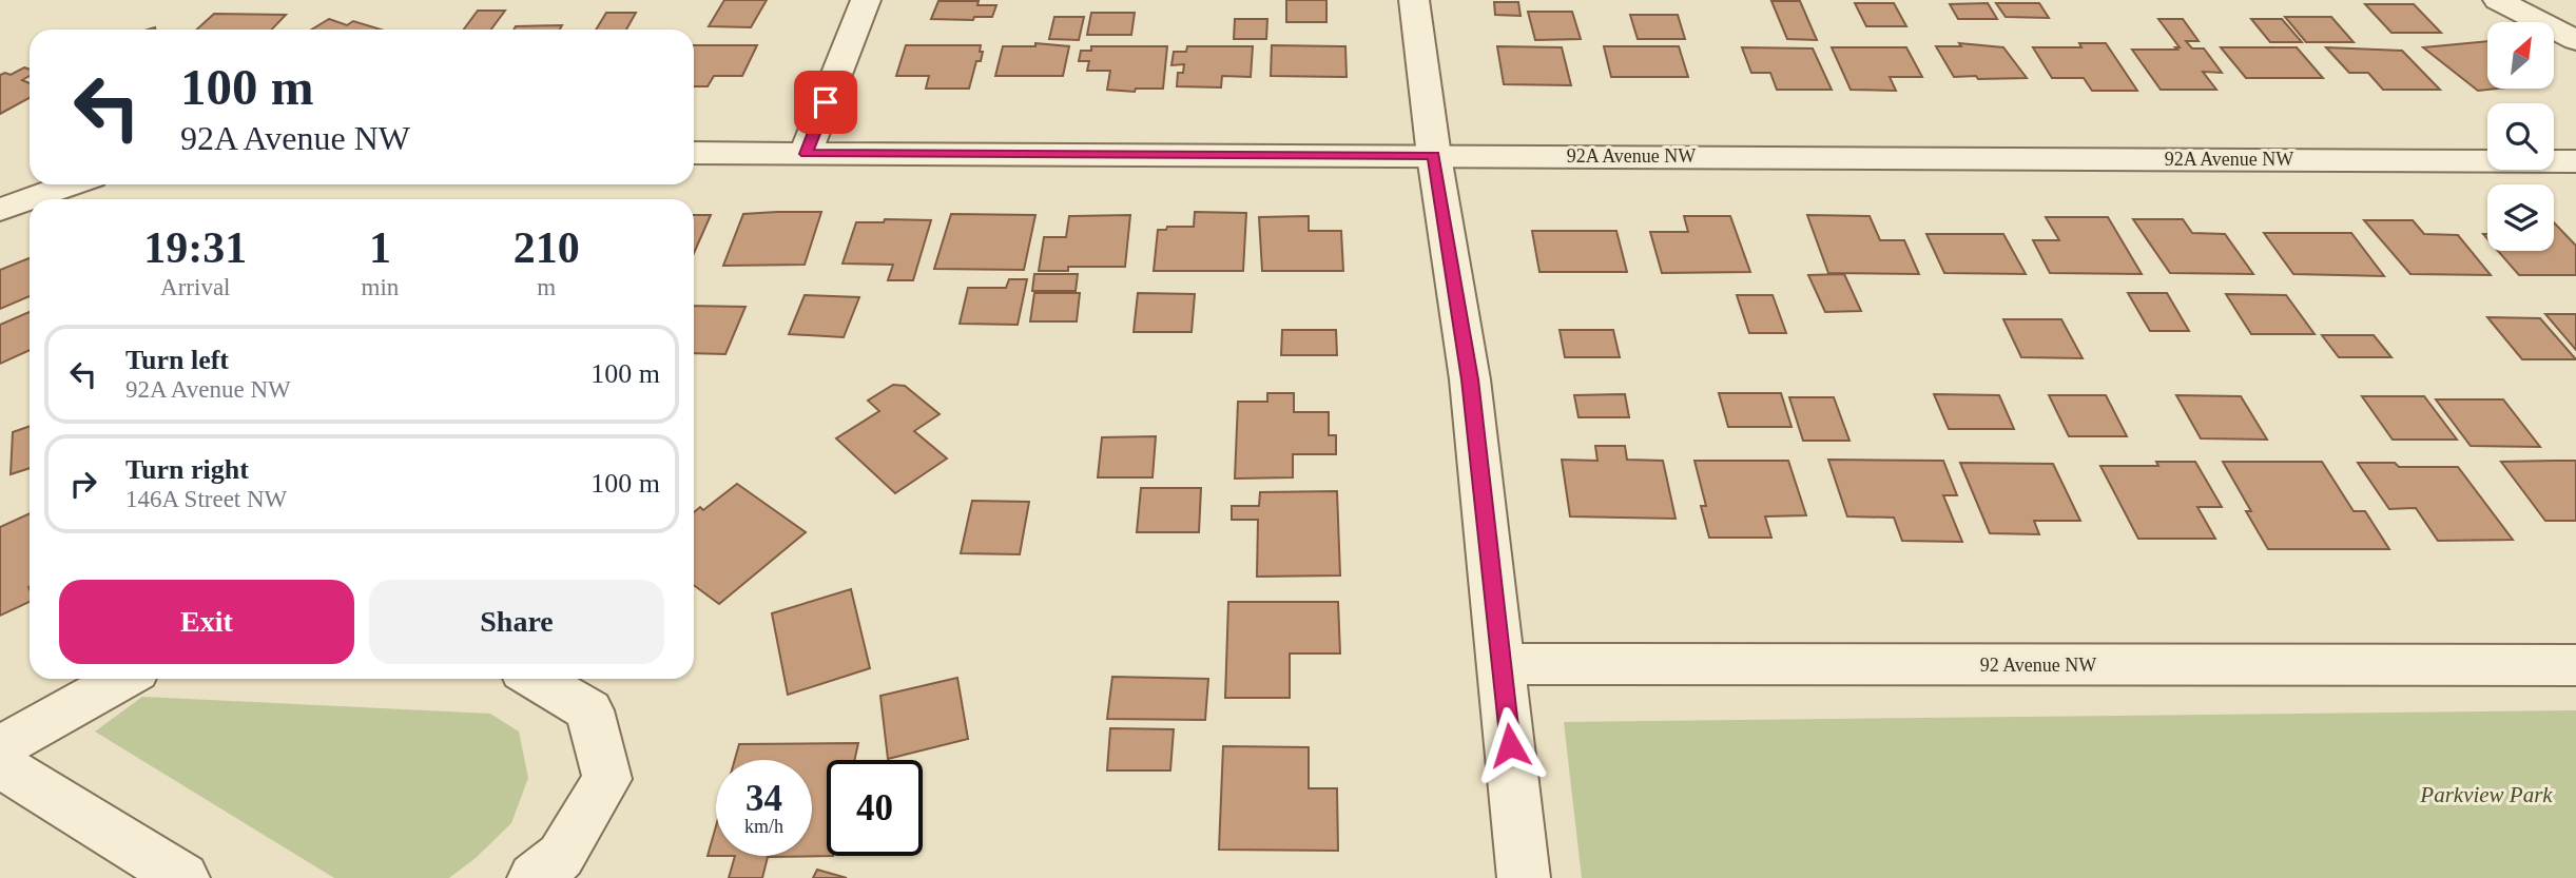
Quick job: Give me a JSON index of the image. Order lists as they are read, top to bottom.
{
  "streets": {
    "street": ["92A Avenue NW", "92 Avenue NW"]
  },
  "parks": ["Parkview Park"],
  "north": "top right",
  "page": {
    "turn": ["100 m", "92A Avenue NW"],
    "eta": [
      "19:31",
      "Arrival",
      "1",
      "min",
      "210",
      "m"
    ],
    "list": [
      {
        "name": "Turn left",
        "note": "92A Avenue NW",
        "value": "100 m"
      },
      {
        "name": "Turn right",
        "note": "146A Street NW",
        "value": "100 m"
      }
    ],
    "buttons": ["Exit", "Share"],
    "speed": "34 km/h",
    "limit": "40"
  }
}
